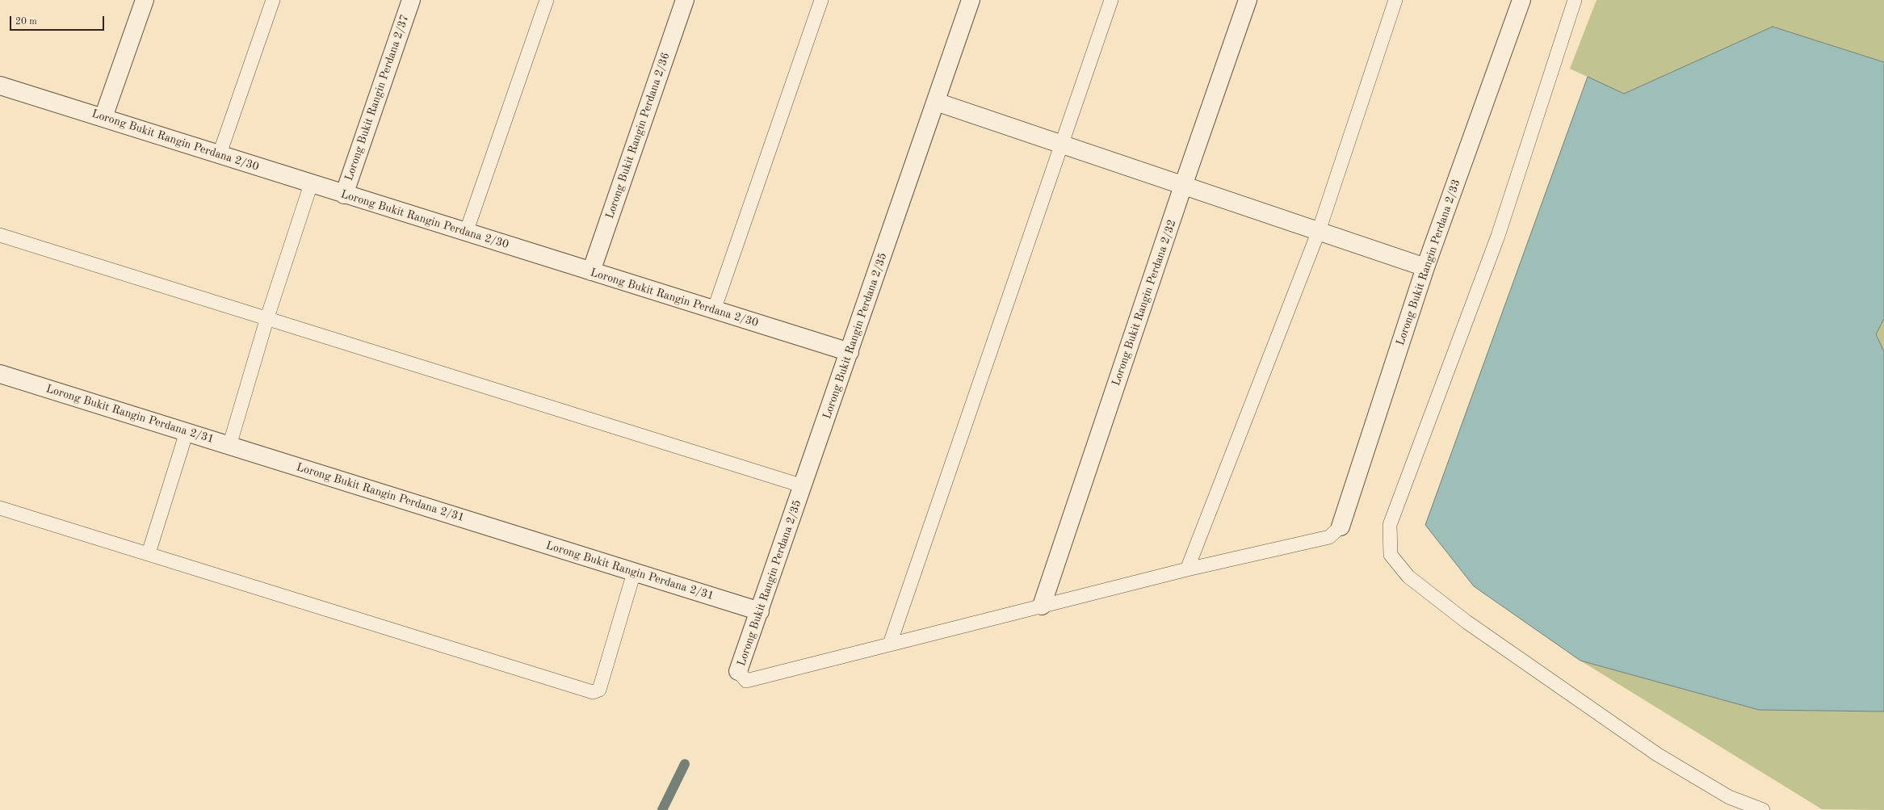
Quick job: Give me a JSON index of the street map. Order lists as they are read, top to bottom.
{
  "streets": {
    "street": [
      "Lorong Bukit Rangin Perdana 2/37",
      "Lorong Bukit Rangin Perdana 2/36",
      "Lorong Bukit Rangin Perdana 2/30",
      "Lorong Bukit Rangin Perdana 2/33",
      "Lorong Bukit Rangin Perdana 2/32",
      "Lorong Bukit Rangin Perdana 2/35",
      "Lorong Bukit Rangin Perdana 2/31"
    ]
  },
  "crossings": [
    ["Lorong Bukit Rangin Perdana 2/37", "Lorong Bukit Rangin Perdana 2/30"],
    ["Lorong Bukit Rangin Perdana 2/36", "Lorong Bukit Rangin Perdana 2/30"],
    ["Lorong Bukit Rangin Perdana 2/30", "Lorong Bukit Rangin Perdana 2/35"],
    ["Lorong Bukit Rangin Perdana 2/35", "Lorong Bukit Rangin Perdana 2/31"]
  ],
  "scale_bar": "20 m"
}
